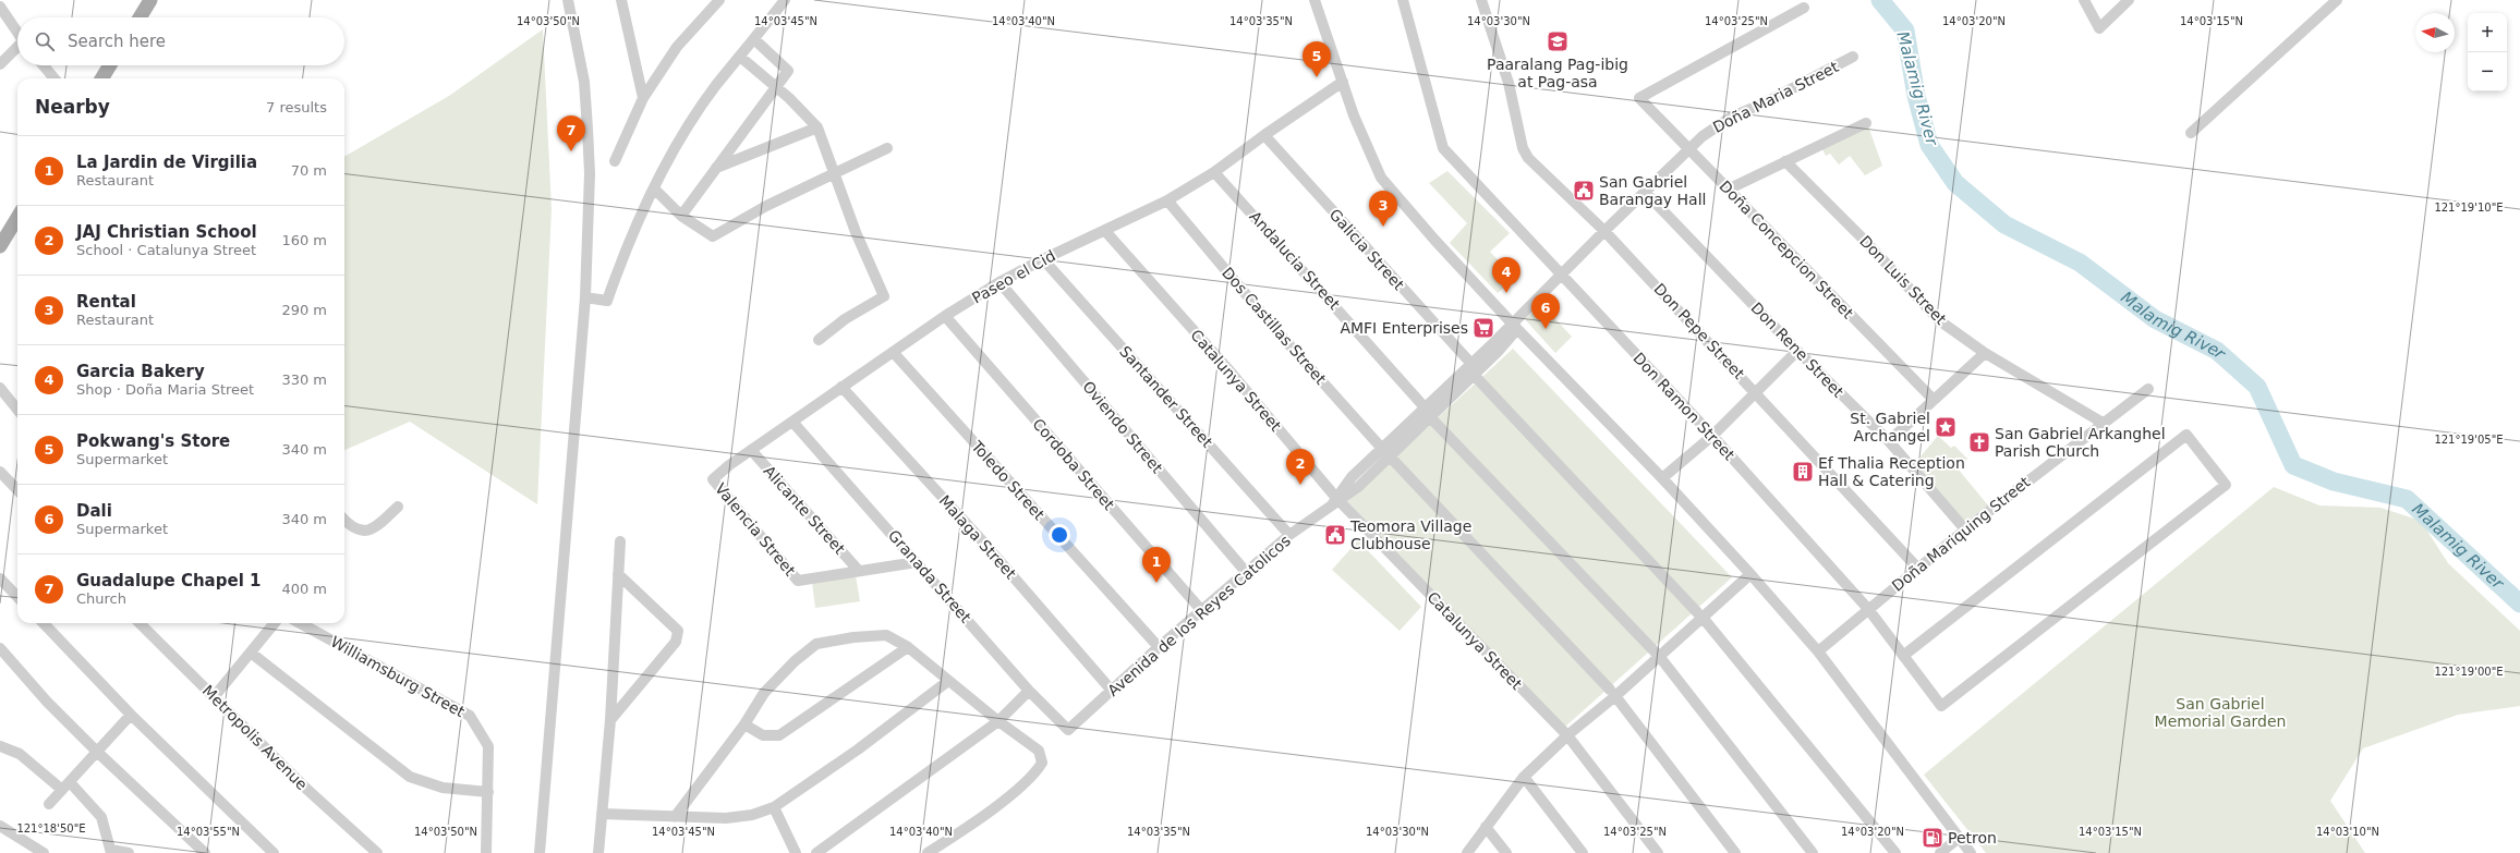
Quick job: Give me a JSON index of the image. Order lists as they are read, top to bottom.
{
  "streets": {
    "street": [
      "Doña Maria Street",
      "Galicia Street",
      "Doña Concepcion Street",
      "Andalucia Street",
      "Paseo el Cid",
      "Don Luis Street",
      "Dos Castillas Street",
      "Don Pepe Street",
      "Don Rene Street",
      "Catalunya Street",
      "Santander Street",
      "Don Ramon Street",
      "Oviendo Street",
      "Cordoba Street",
      "Toledo Street",
      "Alicante Street",
      "Valencia Street",
      "Doña Mariquing Street",
      "Malaga Street",
      "Granada Street",
      "Avenida de los Reyes Catolicos",
      "Williamsburg Street",
      "Metropolis Avenue"
    ]
  },
  "crossings": [
    ["Doña Maria Street", "Doña Concepcion Street"],
    ["Doña Maria Street", "Don Pepe Street"],
    ["Doña Maria Street", "Don Rene Street"],
    ["Doña Maria Street", "Don Ramon Street"],
    ["Doña Maria Street", "Avenida de los Reyes Catolicos"],
    ["Galicia Street", "Paseo el Cid"],
    ["Galicia Street", "Avenida de los Reyes Catolicos"],
    ["Andalucia Street", "Paseo el Cid"],
    ["Andalucia Street", "Avenida de los Reyes Catolicos"],
    ["Paseo el Cid", "Dos Castillas Street"],
    ["Paseo el Cid", "Catalunya Street"],
    ["Paseo el Cid", "Santander Street"],
    ["Paseo el Cid", "Oviendo Street"],
    ["Paseo el Cid", "Cordoba Street"],
    ["Paseo el Cid", "Toledo Street"],
    ["Paseo el Cid", "Alicante Street"],
    ["Paseo el Cid", "Valencia Street"],
    ["Paseo el Cid", "Malaga Street"],
    ["Paseo el Cid", "Granada Street"],
    ["Don Luis Street", "Doña Mariquing Street"],
    ["Dos Castillas Street", "Avenida de los Reyes Catolicos"],
    ["Don Pepe Street", "Doña Mariquing Street"],
    ["Don Rene Street", "Doña Mariquing Street"],
    ["Catalunya Street", "Avenida de los Reyes Catolicos"],
    ["Santander Street", "Avenida de los Reyes Catolicos"],
    ["Don Ramon Street", "Doña Mariquing Street"],
    ["Oviendo Street", "Avenida de los Reyes Catolicos"],
    ["Cordoba Street", "Avenida de los Reyes Catolicos"],
    ["Toledo Street", "Avenida de los Reyes Catolicos"],
    ["Alicante Street", "Valencia Street"],
    ["Malaga Street", "Avenida de los Reyes Catolicos"],
    ["Granada Street", "Avenida de los Reyes Catolicos"]
  ],
  "water": ["Malamig River"],
  "parks": ["San Gabriel Memorial Garden"],
  "places": {
    "school or university": ["Paaralang Pag-ibig at Pag-asa"],
    "public building": ["San Gabriel Barangay Hall", "Teomora Village Clubhouse"],
    "supermarket": ["AMFI Enterprises"],
    "place": ["St. Gabriel Archangel"],
    "church": ["San Gabriel Arkanghel Parish Church"],
    "building": ["Ef Thalia Reception Hall & Catering"],
    "fuel station": ["Petron"]
  },
  "north": "left",
  "page": {
    "map_buttons": ["+", "−"],
    "search": "Search here",
    "pins": [
      "5",
      "7",
      "3",
      "4",
      "6",
      "2",
      "1"
    ],
    "heading": ["Nearby", "7 results"],
    "list": [
      {
        "mark": "1",
        "name": "La Jardin de Virgilia",
        "note": "Restaurant",
        "value": "70 m"
      },
      {
        "mark": "2",
        "name": "JAJ Christian School",
        "note": "School · Catalunya Street",
        "value": "160 m"
      },
      {
        "mark": "3",
        "name": "Rental",
        "note": "Restaurant",
        "value": "290 m"
      },
      {
        "mark": "4",
        "name": "Garcia Bakery",
        "note": "Shop · Doña Maria Street",
        "value": "330 m"
      },
      {
        "mark": "5",
        "name": "Pokwang's Store",
        "note": "Supermarket",
        "value": "340 m"
      },
      {
        "mark": "6",
        "name": "Dali",
        "note": "Supermarket",
        "value": "340 m"
      },
      {
        "mark": "7",
        "name": "Guadalupe Chapel 1",
        "note": "Church",
        "value": "400 m"
      }
    ]
  },
  "coordinates": [
    "14°03'50\"N",
    "14°03'45\"N",
    "14°03'40\"N",
    "14°03'35\"N",
    "14°03'30\"N",
    "14°03'25\"N",
    "14°03'20\"N",
    "14°03'15\"N",
    "121°19'10\"E",
    "121°19'05\"E",
    "121°19'00\"E",
    "121°18'50\"E",
    "14°03'55\"N",
    "14°03'10\"N"
  ]
}
